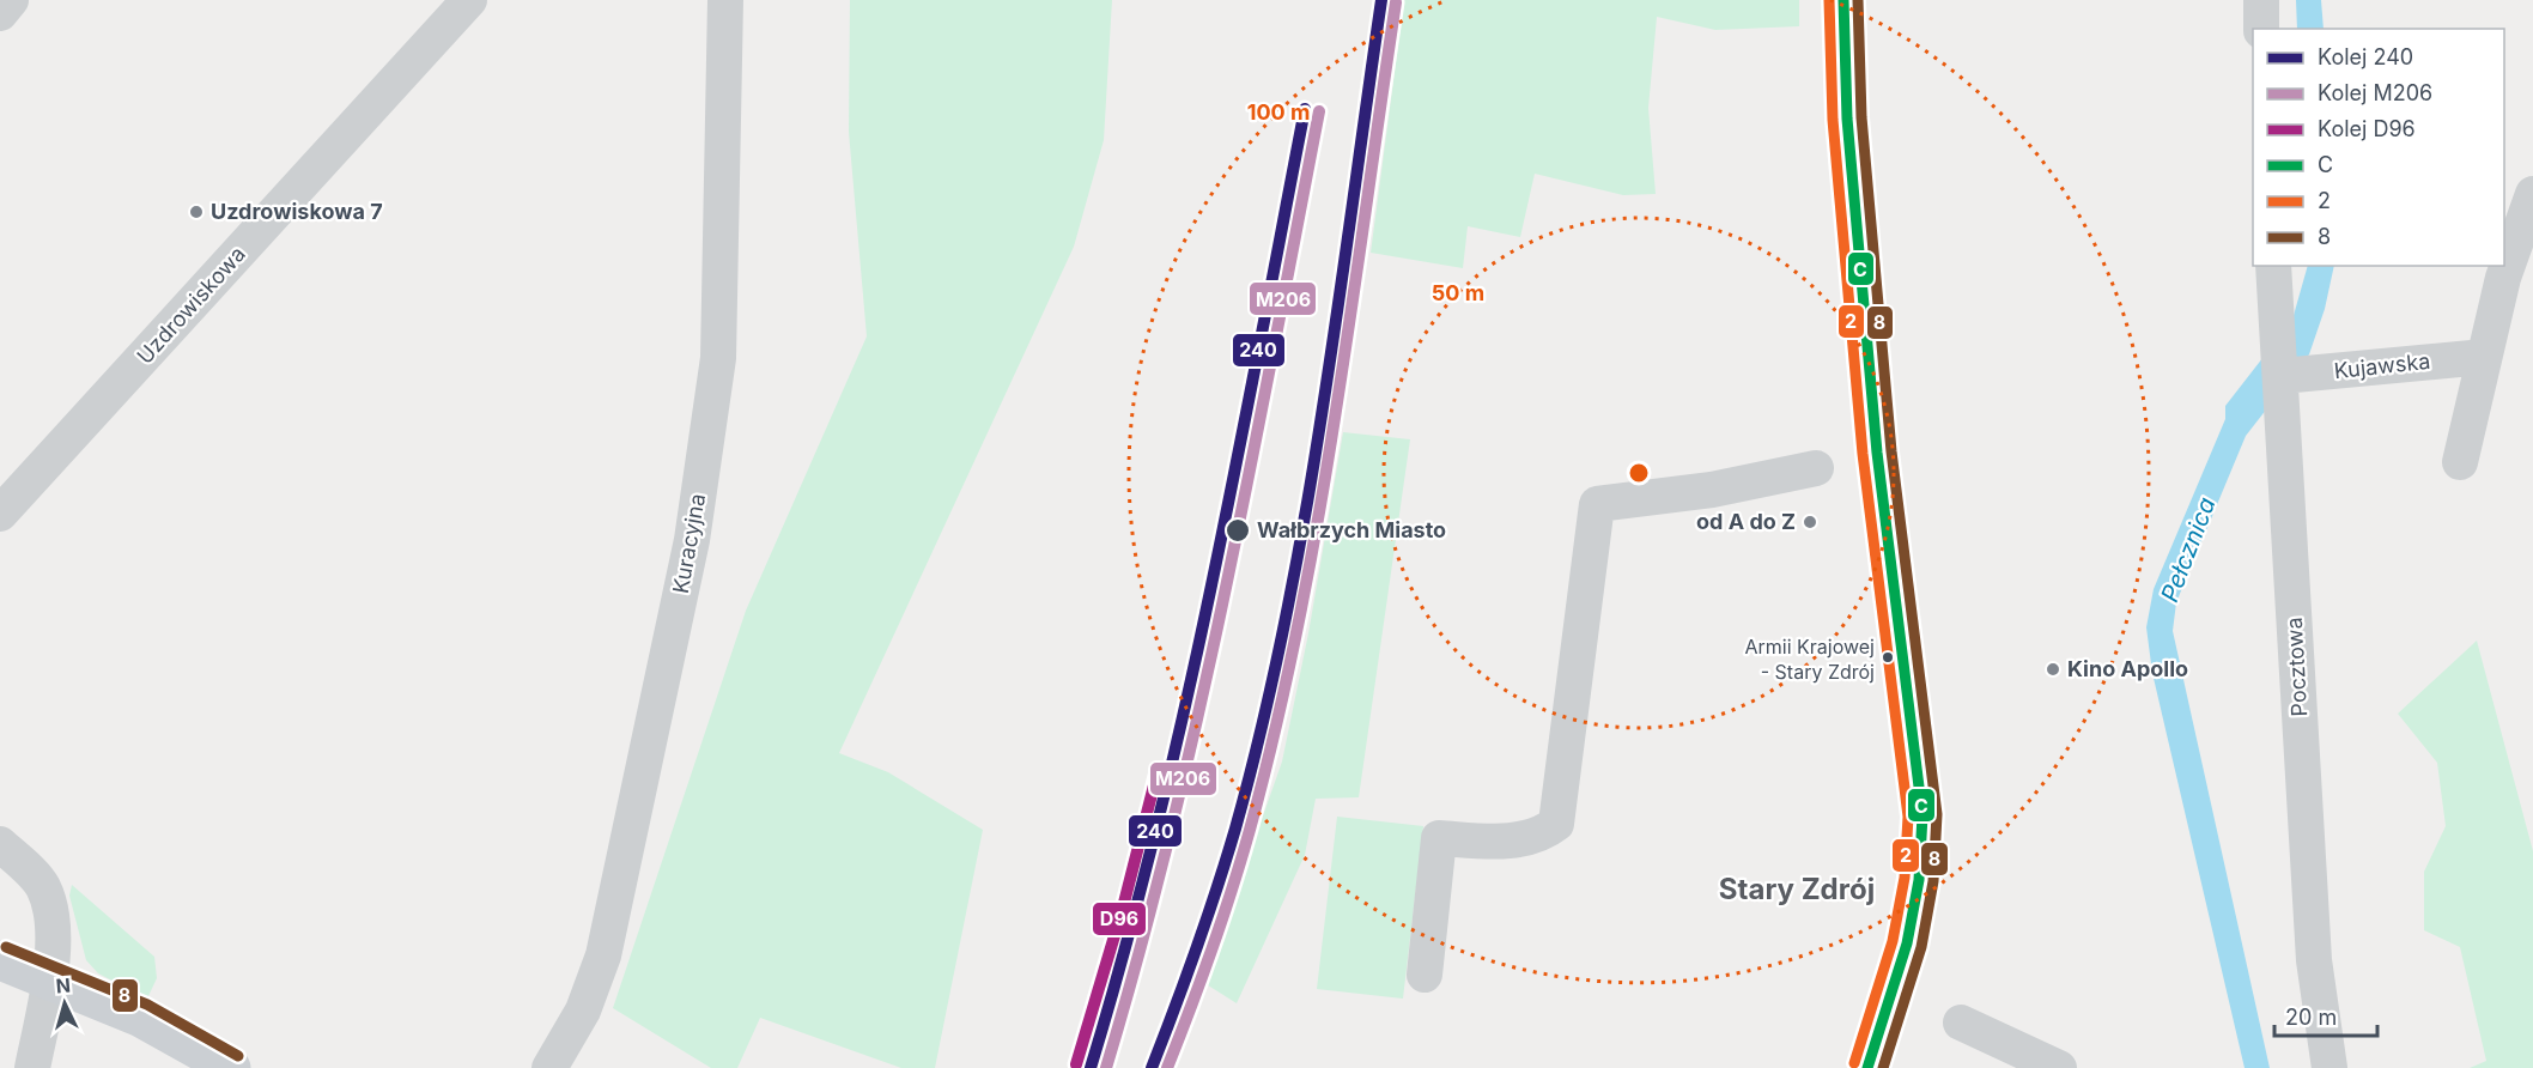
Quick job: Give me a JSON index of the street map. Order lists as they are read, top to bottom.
{
  "streets": {
    "street": [
      "Uzdrowiskowa",
      "Kujawska",
      "Kuracyjna",
      "Pocztowa"
    ]
  },
  "crossings": [
    ["Kujawska", "Pocztowa"]
  ],
  "districts": ["Stary Zdrój"],
  "water": ["Pełcznica"],
  "places": [
    "Uzdrowiskowa 7",
    "od A do Z",
    "Wałbrzych Miasto",
    "Armii Krajowej - Stary Zdrój",
    "Kino Apollo"
  ],
  "lines": [
    "rail line 240",
    "transit line C",
    "transit line 2",
    "transit line 8",
    "rail line M206",
    "rail line D96"
  ],
  "legend": [
    "Kolej 240",
    "Kolej M206",
    "Kolej D96",
    "C",
    "2",
    "8"
  ],
  "scale_bar": "20 m",
  "north": "top",
  "rings": ["100 m", "50 m"]
}
